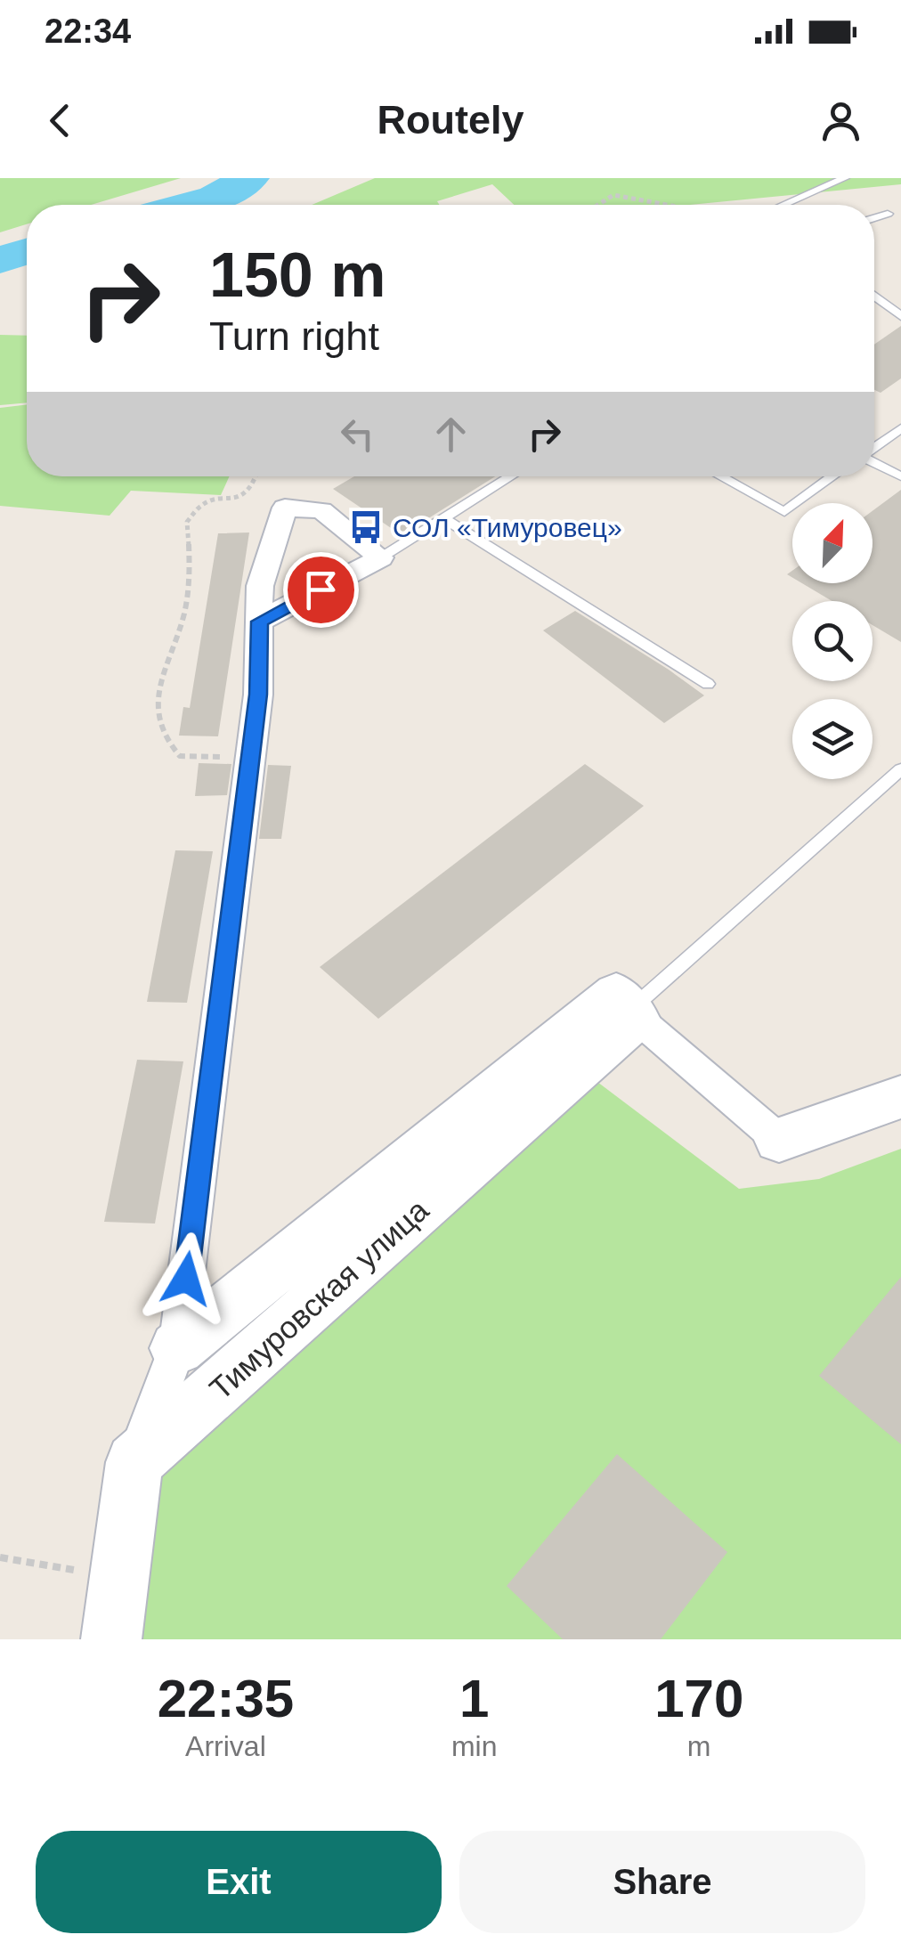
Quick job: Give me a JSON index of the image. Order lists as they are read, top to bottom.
{
  "streets": {
    "street": ["Тимуровская улица"]
  },
  "places": {
    "bus stop": ["СОЛ «Тимуровец»"]
  },
  "north": "top right",
  "page": {
    "status": "22:34",
    "header": "Routely",
    "turn": ["150 m", "Turn right"],
    "eta": [
      "22:35",
      "Arrival",
      "1",
      "min",
      "170",
      "m"
    ],
    "buttons": ["Exit", "Share"]
  }
}
